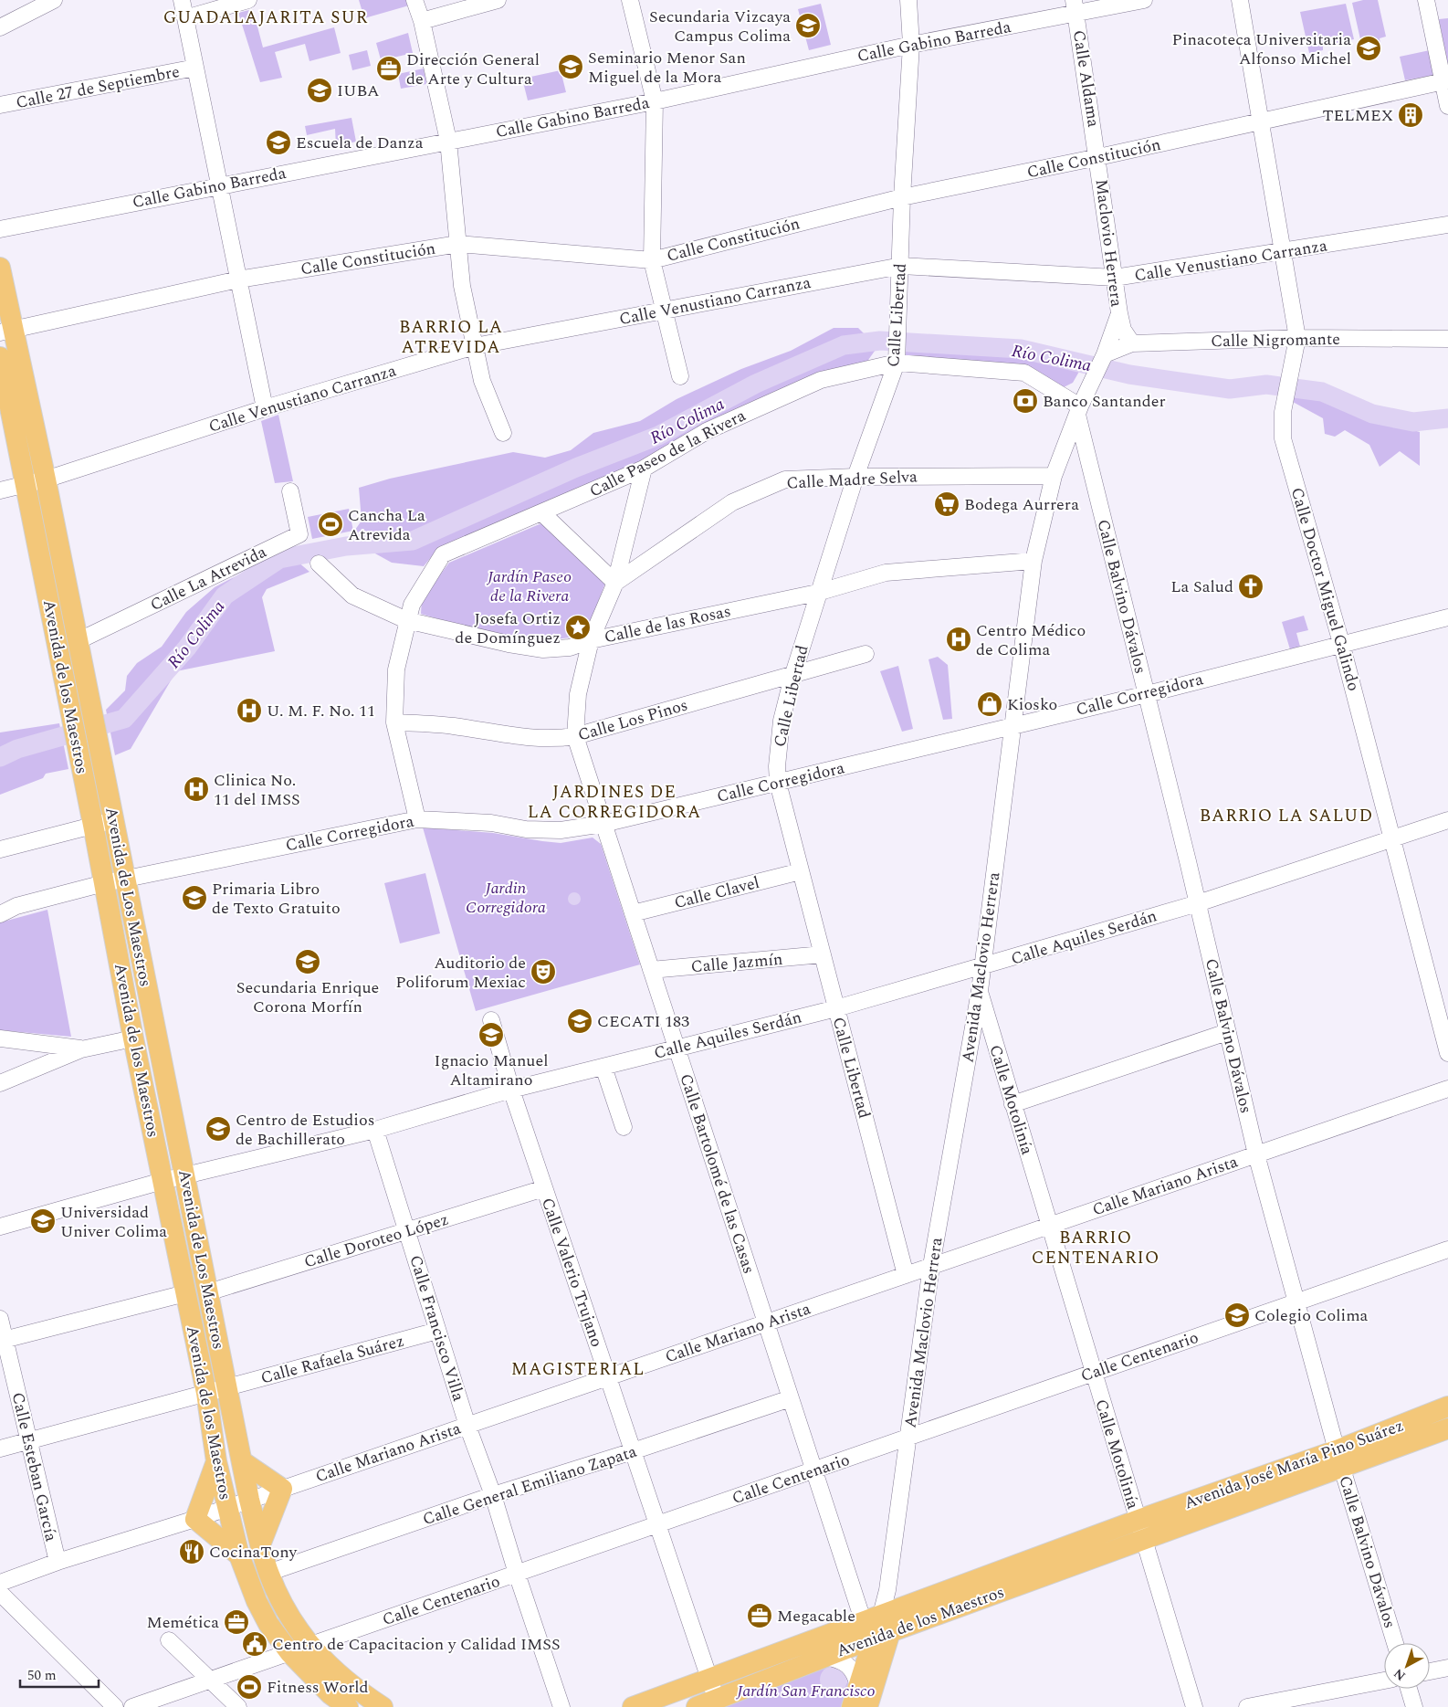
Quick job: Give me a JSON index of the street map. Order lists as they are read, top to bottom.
{
  "streets": {
    "main road": ["Avenida de los Maestros", "Avenida de Los Maestros", "Avenida José María Pino Suárez"],
    "street": [
      "Calle Gabino Barreda",
      "Calle Aldama",
      "Calle 27 de Septiembre",
      "Calle Constitución",
      "Maclovio Herrera",
      "Calle Venustiano Carranza",
      "Calle Libertad",
      "Calle Nigromante",
      "Calle Paseo de la Rivera",
      "Calle Madre Selva",
      "Calle La Atrevida",
      "Calle Doctor Miguel Galindo",
      "Calle Balvino Dávalos",
      "Calle de las Rosas",
      "Calle Corregidora",
      "Calle Los Pinos",
      "Calle Clavel",
      "Calle Aquiles Serdán",
      "Calle Jazmín",
      "Avenida Maclovio Herrera",
      "Calle Motolinía",
      "Calle Bartolomé de las Casas",
      "Calle Mariano Arista",
      "Calle Doroteo López",
      "Calle Valerio Trujano",
      "Calle Francisco Villa",
      "Calle Centenario",
      "Calle Rafaela Suárez",
      "Calle Esteban García",
      "Calle General Emiliano Zapata"
    ]
  },
  "crossings": [
    ["Calle Gabino Barreda", "Calle Aldama"],
    ["Calle Gabino Barreda", "Calle Libertad"],
    ["Calle Aldama", "Calle Constitución"],
    ["Calle Aldama", "Maclovio Herrera"],
    ["Calle Constitución", "Maclovio Herrera"],
    ["Calle Constitución", "Calle Libertad"],
    ["Calle Constitución", "Calle Doctor Miguel Galindo"],
    ["Calle Constitución", "Avenida de los Maestros"],
    ["Maclovio Herrera", "Calle Venustiano Carranza"],
    ["Maclovio Herrera", "Calle Nigromante"],
    ["Maclovio Herrera", "Avenida Maclovio Herrera"],
    ["Calle Venustiano Carranza", "Calle Libertad"],
    ["Calle Venustiano Carranza", "Calle Doctor Miguel Galindo"],
    ["Calle Venustiano Carranza", "Avenida de los Maestros"],
    ["Calle Libertad", "Calle Paseo de la Rivera"],
    ["Calle Libertad", "Calle Madre Selva"],
    ["Calle Libertad", "Calle de las Rosas"],
    ["Calle Libertad", "Calle Corregidora"],
    ["Calle Libertad", "Calle Los Pinos"],
    ["Calle Libertad", "Calle Clavel"],
    ["Calle Libertad", "Calle Aquiles Serdán"],
    ["Calle Libertad", "Calle Jazmín"],
    ["Calle Libertad", "Calle Mariano Arista"],
    ["Calle Nigromante", "Calle Doctor Miguel Galindo"],
    ["Calle Nigromante", "Avenida Maclovio Herrera"],
    ["Calle Paseo de la Rivera", "Calle Balvino Dávalos"],
    ["Calle Paseo de la Rivera", "Calle de las Rosas"],
    ["Calle Paseo de la Rivera", "Calle Corregidora"],
    ["Calle Paseo de la Rivera", "Calle Los Pinos"],
    ["Calle Paseo de la Rivera", "Avenida Maclovio Herrera"],
    ["Calle Paseo de la Rivera", "Calle Bartolomé de las Casas"],
    ["Calle Madre Selva", "Avenida Maclovio Herrera"],
    ["Calle Madre Selva", "Calle Bartolomé de las Casas"],
    ["Calle La Atrevida", "Avenida de los Maestros"],
    ["Calle Doctor Miguel Galindo", "Calle Corregidora"],
    ["Calle Doctor Miguel Galindo", "Calle Aquiles Serdán"],
    ["Calle Balvino Dávalos", "Calle Corregidora"],
    ["Calle Balvino Dávalos", "Calle Aquiles Serdán"],
    ["Calle Balvino Dávalos", "Avenida Maclovio Herrera"],
    ["Calle Balvino Dávalos", "Calle Mariano Arista"],
    ["Calle Balvino Dávalos", "Calle Centenario"],
    ["Calle Balvino Dávalos", "Avenida José María Pino Suárez"],
    ["Calle de las Rosas", "Avenida Maclovio Herrera"],
    ["Calle de las Rosas", "Calle Bartolomé de las Casas"],
    ["Avenida de los Maestros", "Calle Corregidora"],
    ["Avenida de los Maestros", "Avenida de Los Maestros"],
    ["Avenida de los Maestros", "Calle Aquiles Serdán"],
    ["Avenida de los Maestros", "Avenida Maclovio Herrera"],
    ["Avenida de los Maestros", "Calle Motolinía"],
    ["Avenida de los Maestros", "Calle Bartolomé de las Casas"],
    ["Avenida de los Maestros", "Calle Mariano Arista"],
    ["Avenida de los Maestros", "Calle Valerio Trujano"],
    ["Avenida de los Maestros", "Calle Centenario"],
    ["Avenida de los Maestros", "Calle Rafaela Suárez"],
    ["Avenida de los Maestros", "Avenida José María Pino Suárez"],
    ["Calle Corregidora", "Avenida de Los Maestros"],
    ["Calle Corregidora", "Avenida Maclovio Herrera"],
    ["Calle Corregidora", "Calle Bartolomé de las Casas"],
    ["Calle Los Pinos", "Calle Bartolomé de las Casas"],
    ["Calle Clavel", "Calle Bartolomé de las Casas"],
    ["Avenida de Los Maestros", "Calle Aquiles Serdán"],
    ["Avenida de Los Maestros", "Calle Mariano Arista"],
    ["Avenida de Los Maestros", "Calle Doroteo López"],
    ["Avenida de Los Maestros", "Calle Centenario"],
    ["Avenida de Los Maestros", "Calle Rafaela Suárez"],
    ["Avenida de Los Maestros", "Calle General Emiliano Zapata"],
    ["Calle Aquiles Serdán", "Avenida Maclovio Herrera"],
    ["Calle Aquiles Serdán", "Calle Bartolomé de las Casas"],
    ["Calle Aquiles Serdán", "Calle Valerio Trujano"],
    ["Calle Aquiles Serdán", "Calle Francisco Villa"],
    ["Calle Jazmín", "Calle Bartolomé de las Casas"],
    ["Avenida Maclovio Herrera", "Calle Motolinía"],
    ["Avenida Maclovio Herrera", "Calle Bartolomé de las Casas"],
    ["Avenida Maclovio Herrera", "Calle Mariano Arista"],
    ["Avenida Maclovio Herrera", "Calle Centenario"],
    ["Calle Motolinía", "Calle Mariano Arista"],
    ["Calle Motolinía", "Calle Centenario"],
    ["Calle Motolinía", "Avenida José María Pino Suárez"],
    ["Calle Bartolomé de las Casas", "Calle Mariano Arista"],
    ["Calle Bartolomé de las Casas", "Calle Centenario"],
    ["Calle Bartolomé de las Casas", "Calle General Emiliano Zapata"],
    ["Calle Mariano Arista", "Calle Valerio Trujano"],
    ["Calle Mariano Arista", "Calle Francisco Villa"],
    ["Calle Mariano Arista", "Calle Esteban García"],
    ["Calle Doroteo López", "Calle Valerio Trujano"],
    ["Calle Doroteo López", "Calle Francisco Villa"],
    ["Calle Valerio Trujano", "Calle Centenario"],
    ["Calle Valerio Trujano", "Calle General Emiliano Zapata"],
    ["Calle Francisco Villa", "Calle Centenario"],
    ["Calle Francisco Villa", "Calle Rafaela Suárez"],
    ["Calle Francisco Villa", "Calle General Emiliano Zapata"]
  ],
  "districts": [
    "GUADALAJARITA SUR",
    "BARRIO LA ATREVIDA",
    "JARDINES DE LA CORREGIDORA",
    "BARRIO LA SALUD",
    "BARRIO CENTENARIO",
    "MAGISTERIAL"
  ],
  "water": ["Río Colima"],
  "parks": ["Jardín Paseo de la Rivera", "Jardin Corregidora", "Jardín San Francisco"],
  "places": {
    "school or university": [
      "Secundaria Vizcaya Campus Colima",
      "Pinacoteca Universitaria Alfonso Michel",
      "Seminario Menor San Miguel de la Mora",
      "IUBA",
      "Escuela de Danza",
      "Primaria Libro de Texto Gratuito",
      "Secundaria Enrique Corona Morfín",
      "CECATI 183",
      "Ignacio Manuel Altamirano",
      "Centro de Estudios de Bachillerato",
      "Universidad Univer Colima",
      "Colegio Colima"
    ],
    "office": ["Dirección General de Arte y Cultura", "Megacable", "Memética"],
    "building": ["TELMEX"],
    "bank": ["Banco Santander"],
    "supermarket": ["Bodega Aurrera"],
    "sports": ["Cancha La Atrevida", "Fitness World"],
    "church": ["La Salud"],
    "place": ["Josefa Ortiz de Domínguez"],
    "hospital": ["Centro Médico de Colima", "U. M. F. No. 11", "Clinica No. 11 del IMSS"],
    "shop": ["Kiosko"],
    "theatre": ["Auditorio de Poliforum Mexiac"],
    "restaurant": ["CocinaTony"],
    "public building": ["Centro de Capacitacion y Calidad IMSS"]
  },
  "scale_bar": "50 m",
  "north": "bottom left"
}
